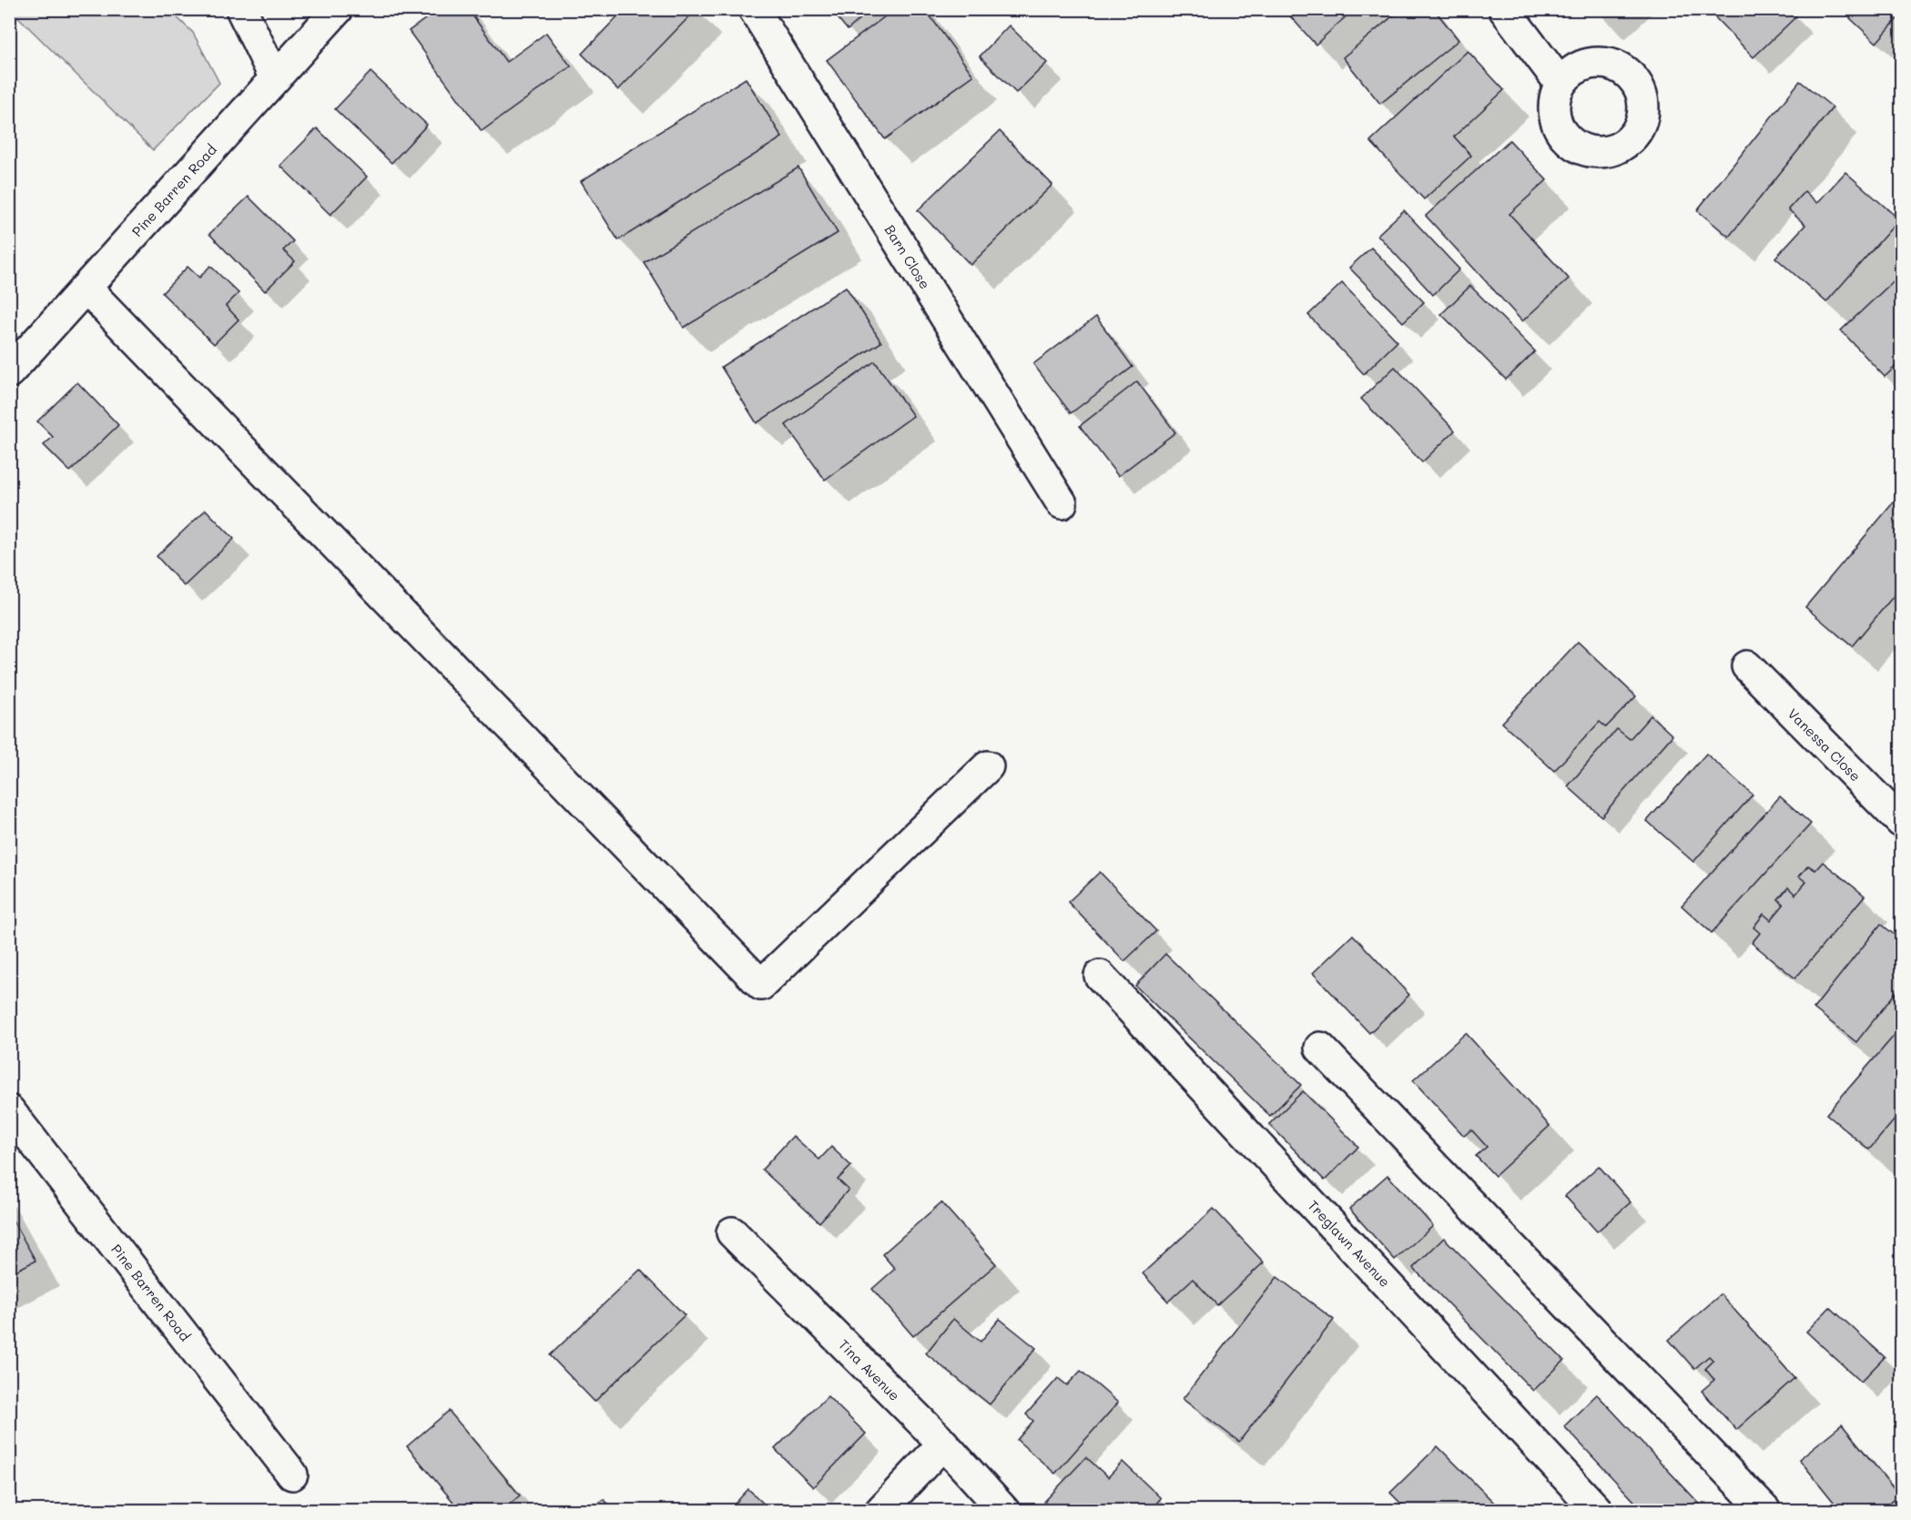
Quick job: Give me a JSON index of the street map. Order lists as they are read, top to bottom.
{
  "streets": {
    "street": [
      "Pine Barren Road",
      "Barn Close",
      "Vanessa Close",
      "Treglawn Avenue",
      "Tina Avenue"
    ]
  }
}
